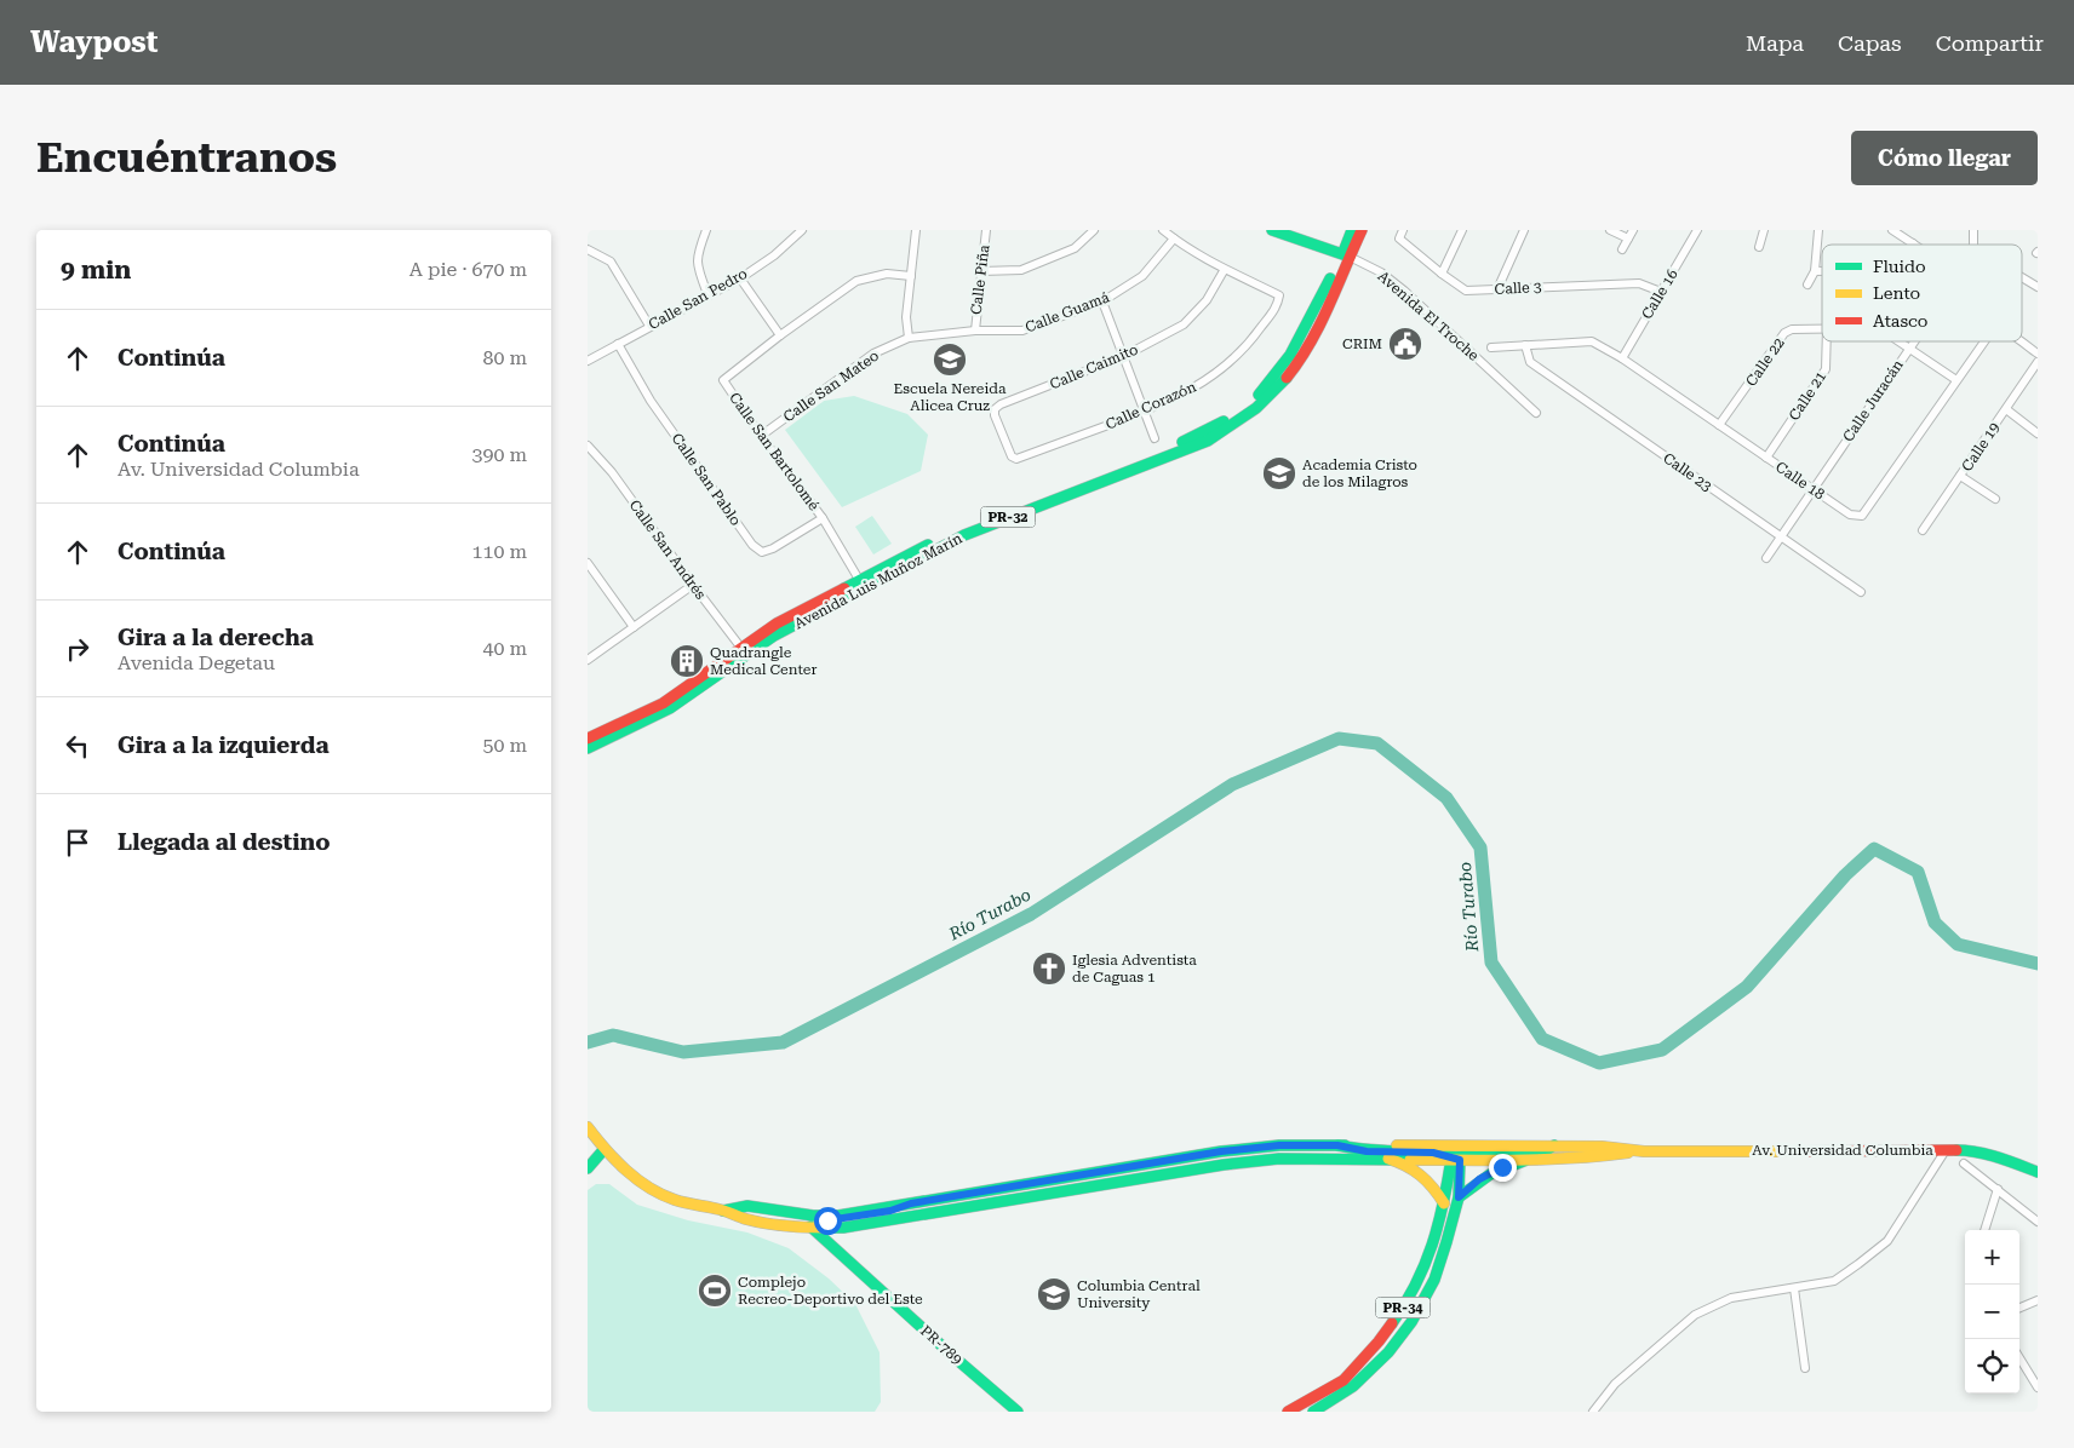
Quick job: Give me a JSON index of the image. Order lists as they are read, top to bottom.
{
  "streets": {
    "main road": [
      "Avenida El Troche",
      "PR-32",
      "Avenida Luis Muñoz Marín",
      "Av. Universidad Columbia",
      "PR-34",
      "PR-789"
    ],
    "street": [
      "Calle Piña",
      "Calle 3",
      "Calle 16",
      "Calle San Pedro",
      "Calle Guamá",
      "Calle 22",
      "Calle Caimito",
      "Calle San Mateo",
      "Calle 21",
      "Calle Juracán",
      "Calle Corazón",
      "Calle 19",
      "Calle San Bartolomé",
      "Calle 23",
      "Calle San Pablo",
      "Calle 18",
      "Calle San Andrés"
    ]
  },
  "crossings": [
    ["Calle Piña", "Calle Guamá"],
    ["Calle Piña", "Calle San Mateo"],
    ["Calle 3", "Calle 16"],
    ["Calle 16", "Calle 18"],
    ["Calle San Pedro", "Calle San Pablo"],
    ["Calle Guamá", "Calle San Mateo"],
    ["Avenida El Troche", "Avenida Luis Muñoz Marín"],
    ["Calle 22", "Calle Juracán"],
    ["Calle 22", "Calle 18"],
    ["Calle Caimito", "Calle Corazón"],
    ["Calle San Mateo", "Calle San Bartolomé"],
    ["Calle 21", "Calle 18"],
    ["Calle Juracán", "Calle 23"],
    ["Calle Juracán", "Calle 18"],
    ["Calle San Bartolomé", "Calle San Pablo"],
    ["Calle San Bartolomé", "Avenida Luis Muñoz Marín"],
    ["Calle 23", "Calle 18"],
    ["Calle San Andrés", "Avenida Luis Muñoz Marín"],
    ["Av. Universidad Columbia", "PR-34"],
    ["Av. Universidad Columbia", "PR-789"]
  ],
  "water": ["Río Turabo"],
  "places": {
    "public building": ["CRIM"],
    "school or university": ["Escuela Nereida Alicea Cruz", "Academia Cristo de los Milagros", "Columbia Central University"],
    "building": ["Quadrangle Medical Center"],
    "church": ["Iglesia Adventista de Caguas 1"],
    "sports": ["Complejo Recreo-Deportivo del Este"]
  },
  "legend": ["Fluido", "Lento", "Atasco"],
  "page": {
    "header": "Waypost",
    "nav": ["Mapa", "Capas", "Compartir"],
    "buttons": "Cómo llegar",
    "title": "Encuéntranos",
    "heading": ["9 min", "A pie · 670 m"],
    "list": [
      ["Continúa", "80 m"],
      ["Continúa", "Av. Universidad Columbia", "390 m"],
      ["Continúa", "110 m"],
      ["Gira a la derecha", "Avenida Degetau", "40 m"],
      ["Gira a la izquierda", "50 m"],
      "Llegada al destino"
    ],
    "map_buttons": ["+", "−"]
  }
}
